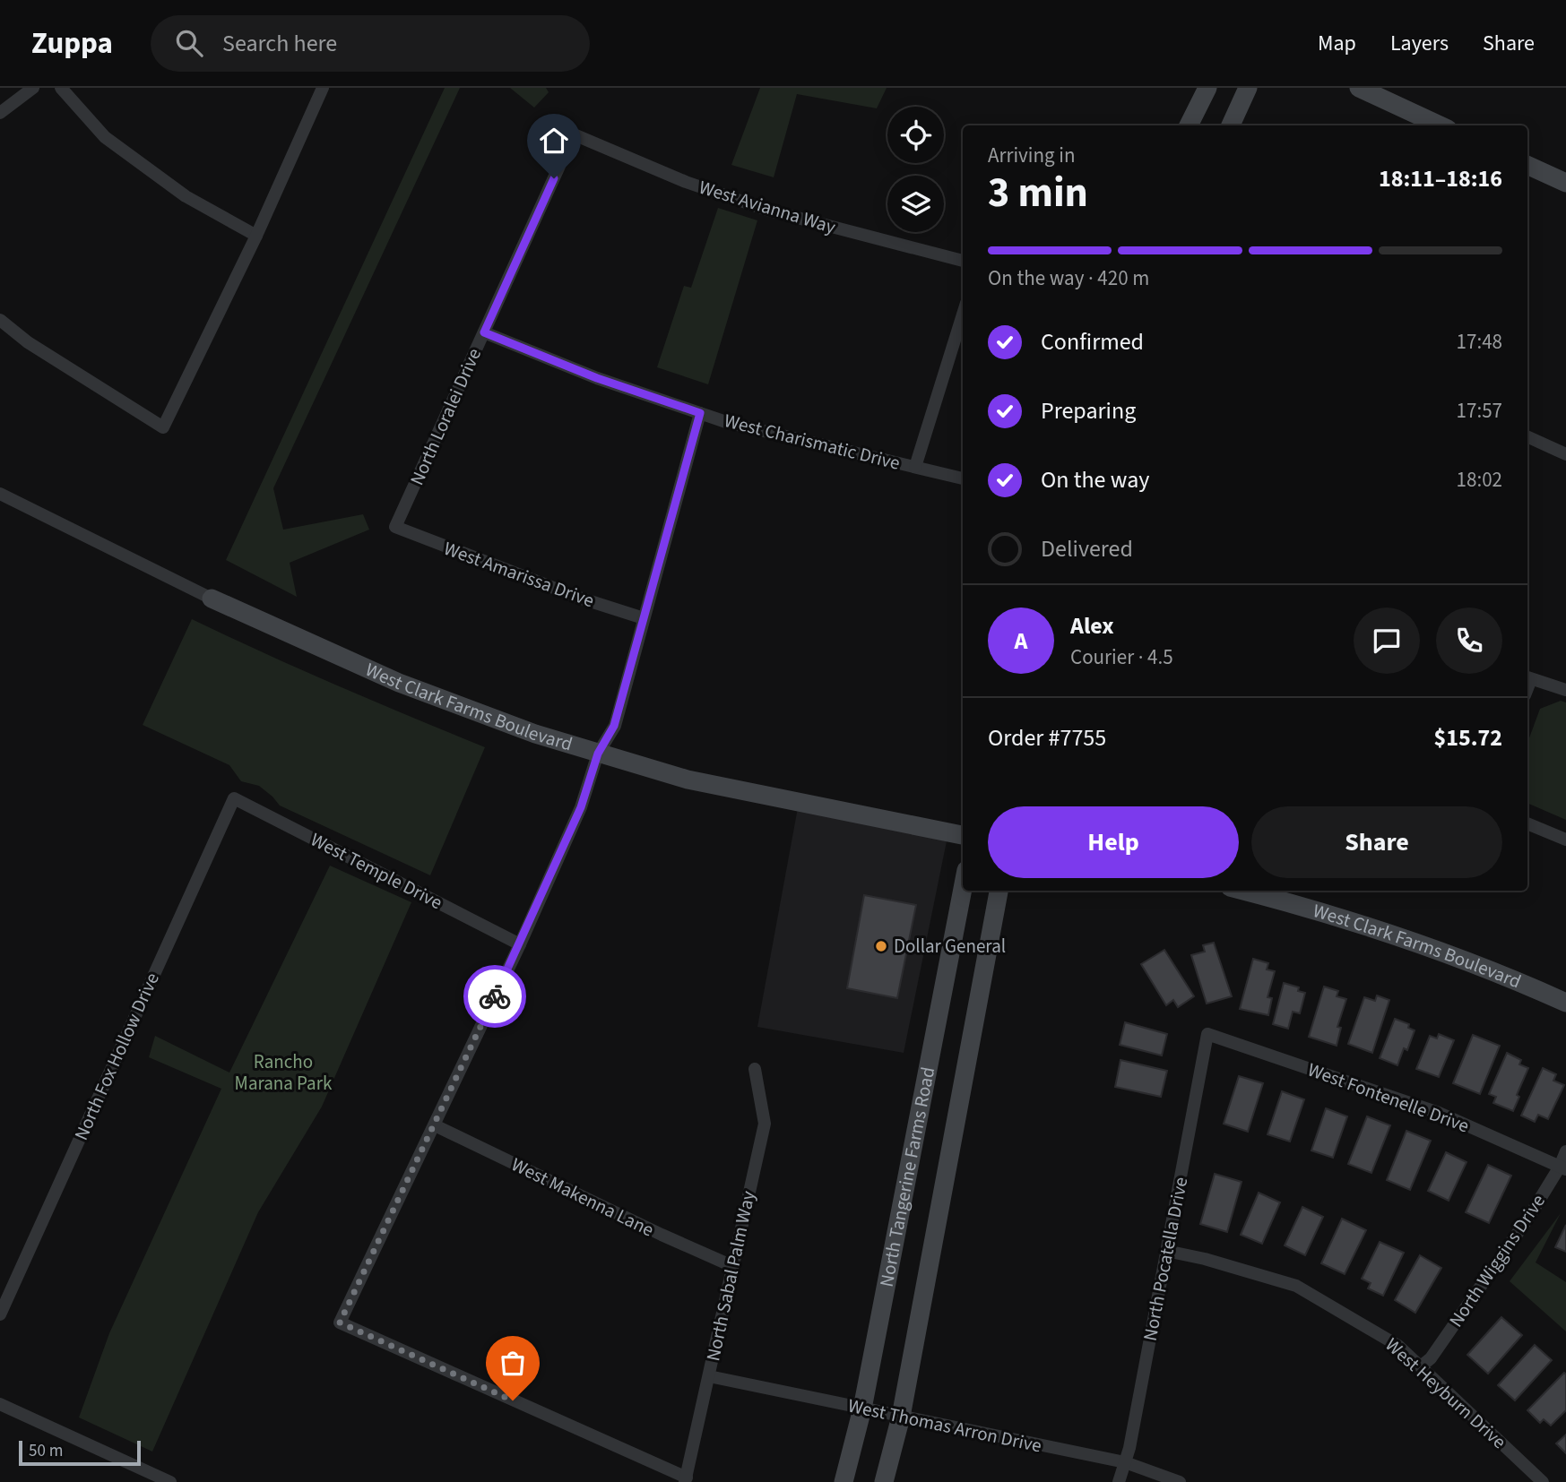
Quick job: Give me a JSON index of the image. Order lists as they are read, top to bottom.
{
  "streets": {
    "street": [
      "West Avianna Way",
      "North Loralei Drive",
      "West Charismatic Drive",
      "West Amarissa Drive",
      "West Clark Farms Boulevard",
      "West Temple Drive",
      "North Fox Hollow Drive",
      "West Fontenelle Drive",
      "North Tangerine Farms Road",
      "West Makenna Lane",
      "North Pocatella Drive",
      "North Wiggins Drive",
      "North Sabal Palm Way",
      "West Heyburn Drive",
      "West Thomas Arron Drive"
    ]
  },
  "crossings": [
    ["West Avianna Way", "North Loralei Drive"],
    ["North Loralei Drive", "West Charismatic Drive"],
    ["North Loralei Drive", "West Amarissa Drive"],
    ["West Temple Drive", "North Fox Hollow Drive"],
    ["West Fontenelle Drive", "North Pocatella Drive"],
    ["West Fontenelle Drive", "North Wiggins Drive"],
    ["North Tangerine Farms Road", "West Thomas Arron Drive"],
    ["West Makenna Lane", "North Sabal Palm Way"],
    ["North Pocatella Drive", "West Heyburn Drive"],
    ["North Pocatella Drive", "West Thomas Arron Drive"],
    ["North Wiggins Drive", "West Heyburn Drive"],
    ["North Sabal Palm Way", "West Thomas Arron Drive"]
  ],
  "parks": ["Rancho Marana Park"],
  "places": ["Dollar General"],
  "scale_bar": "50 m",
  "page": {
    "header": "Zuppa",
    "search": "Search here",
    "nav": ["Map", "Layers", "Share"],
    "heading": ["3 min", "Arriving in", "18:11–18:16"],
    "panel": [
      "Alex",
      "Courier · 4.5",
      "Order #7755",
      "$15.72"
    ],
    "bar": "On the way · 420 m",
    "list": [
      ["Confirmed", "17:48"],
      ["Preparing", "17:57"],
      ["On the way", "18:02"],
      "Delivered"
    ],
    "round": "A",
    "buttons": ["Help", "Share"],
    "scale": "50 m"
  }
}
